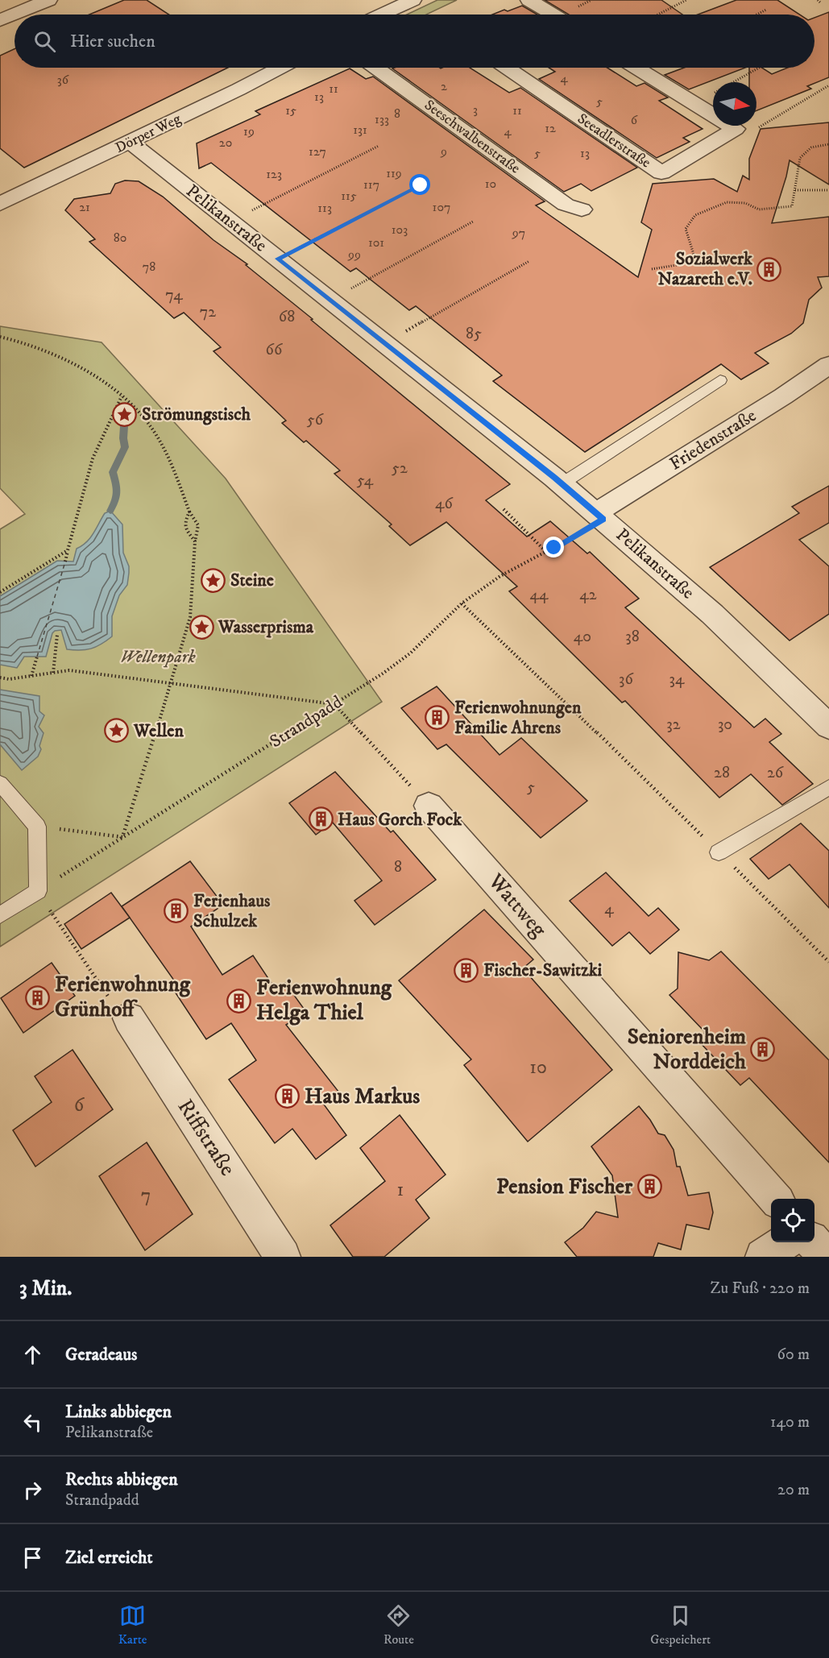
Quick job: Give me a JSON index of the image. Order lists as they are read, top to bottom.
{
  "streets": {
    "street": [
      "Dörper Weg",
      "Seeschwalbenstraße",
      "Seeadlerstraße",
      "Pelikanstraße",
      "Friedenstraße",
      "Wattweg",
      "Riffstraße"
    ],
    "path": ["Strandpadd"]
  },
  "crossings": [
    ["Dörper Weg", "Pelikanstraße"],
    ["Pelikanstraße", "Friedenstraße"],
    ["Pelikanstraße", "Strandpadd"],
    ["Friedenstraße", "Strandpadd"]
  ],
  "parks": ["Wellenpark"],
  "places": {
    "building": [
      "Sozialwerk Nazareth e.V.",
      "Ferienwohnungen Familie Ahrens",
      "Haus Gorch Fock",
      "Ferienhaus Schulzek",
      "Fischer-Sawitzki",
      "Ferienwohnung Grünhoff",
      "Ferienwohnung Helga Thiel",
      "Seniorenheim Norddeich",
      "Haus Markus",
      "Pension Fischer"
    ],
    "place": [
      "Strömungstisch",
      "Steine",
      "Wasserprisma",
      "Wellen"
    ]
  },
  "house_numbers": [
    "4",
    "36",
    "2",
    "11",
    "13",
    "5",
    "3",
    "15",
    "11",
    "8",
    "133",
    "6",
    "12",
    "131",
    "19",
    "4",
    "20",
    "127",
    "9",
    "5",
    "13",
    "119",
    "123",
    "10",
    "117",
    "115",
    "21",
    "107",
    "113",
    "103",
    "97",
    "80",
    "101",
    "99",
    "78",
    "74",
    "72",
    "68",
    "85",
    "66",
    "56",
    "52",
    "54",
    "46",
    "44",
    "42",
    "40",
    "38",
    "36",
    "34",
    "32",
    "30",
    "28",
    "26",
    "5",
    "8",
    "4",
    "10",
    "6",
    "1",
    "7"
  ],
  "north": "right",
  "page": {
    "search": "Hier suchen",
    "heading": ["3 Min.", "Zu Fuß · 220 m"],
    "list": [
      ["Geradeaus", "60 m"],
      ["Links abbiegen", "Pelikanstraße", "140 m"],
      ["Rechts abbiegen", "Strandpadd", "20 m"],
      "Ziel erreicht"
    ],
    "nav": ["Karte", "Route", "Gespeichert"]
  }
}
